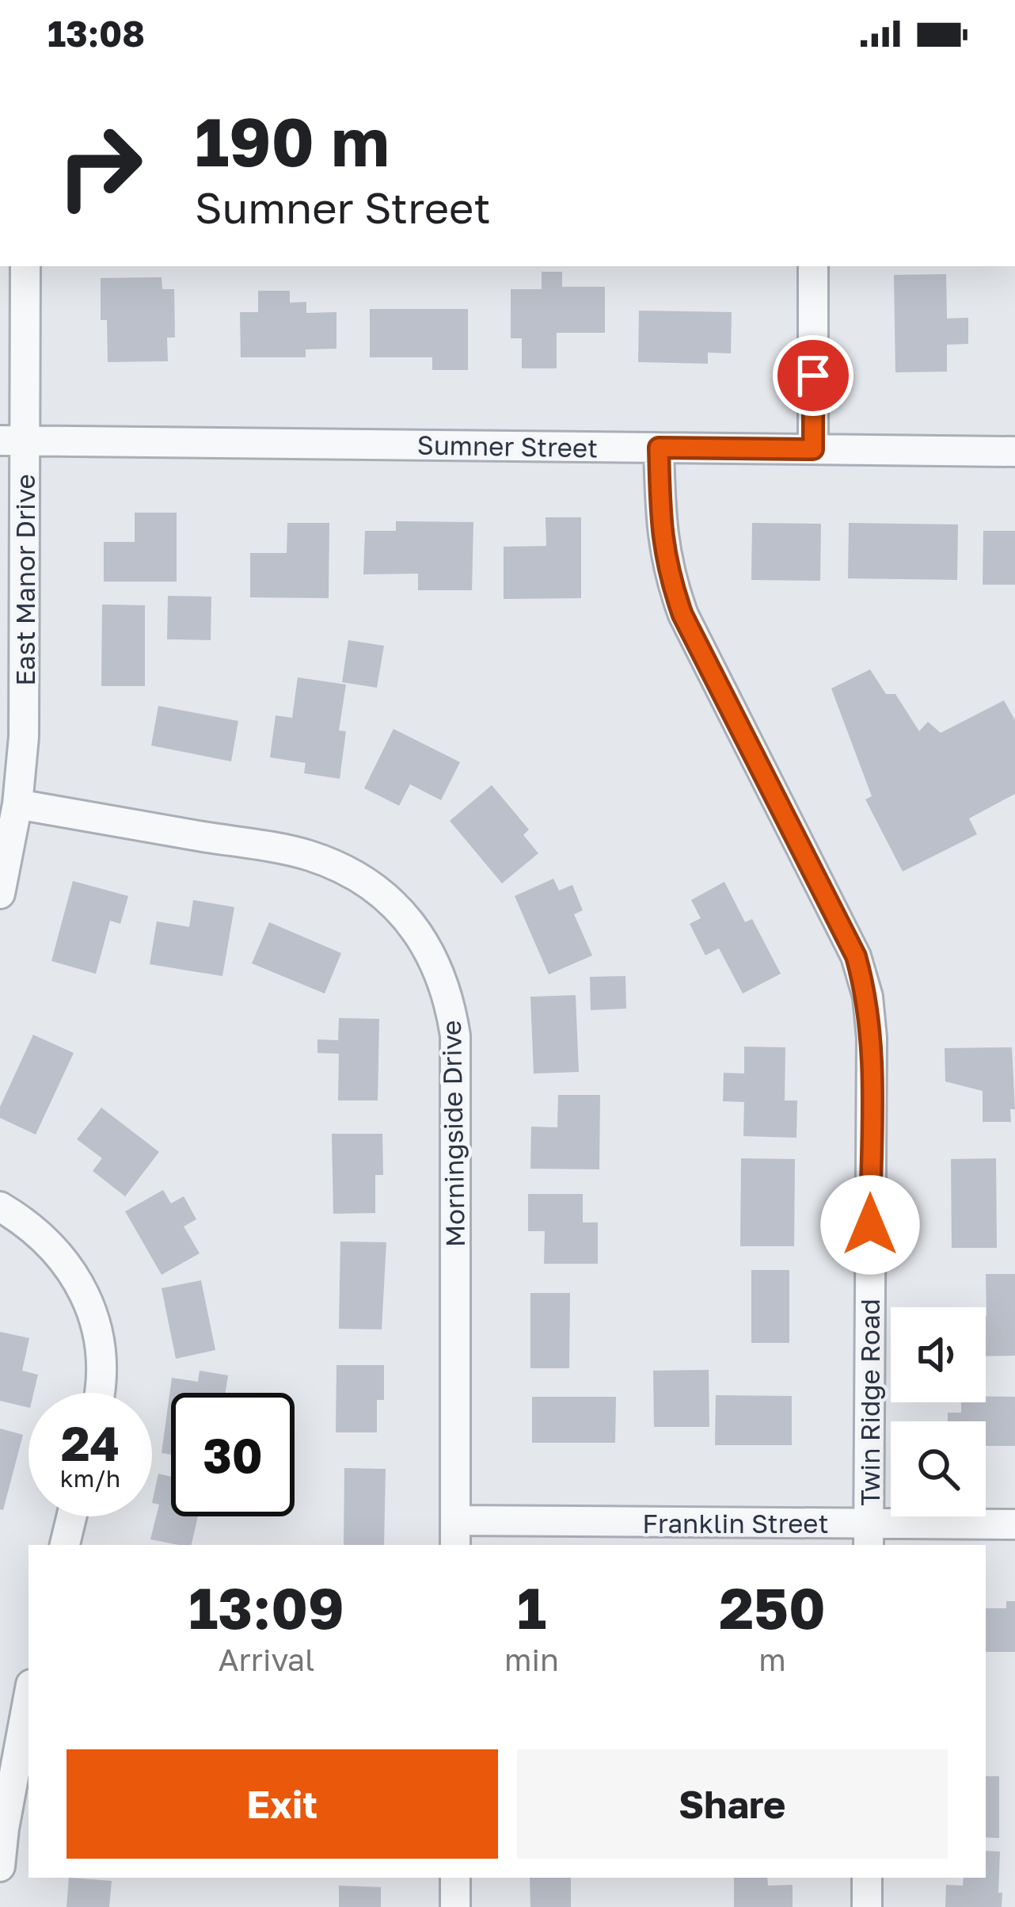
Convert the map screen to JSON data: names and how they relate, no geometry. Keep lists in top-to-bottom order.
{
  "streets": {
    "street": [
      "Sumner Street",
      "East Manor Drive",
      "Morningside Drive",
      "Twin Ridge Road",
      "Franklin Street"
    ]
  },
  "crossings": [
    ["Sumner Street", "East Manor Drive"],
    ["Sumner Street", "Twin Ridge Road"],
    ["East Manor Drive", "Morningside Drive"],
    ["Morningside Drive", "Franklin Street"],
    ["Twin Ridge Road", "Franklin Street"]
  ],
  "page": {
    "status": "13:08",
    "turn": ["190 m", "Sumner Street"],
    "speed": "24 km/h",
    "limit": "30",
    "eta": [
      "13:09",
      "Arrival",
      "1",
      "min",
      "250",
      "m"
    ],
    "buttons": ["Exit", "Share"]
  }
}
